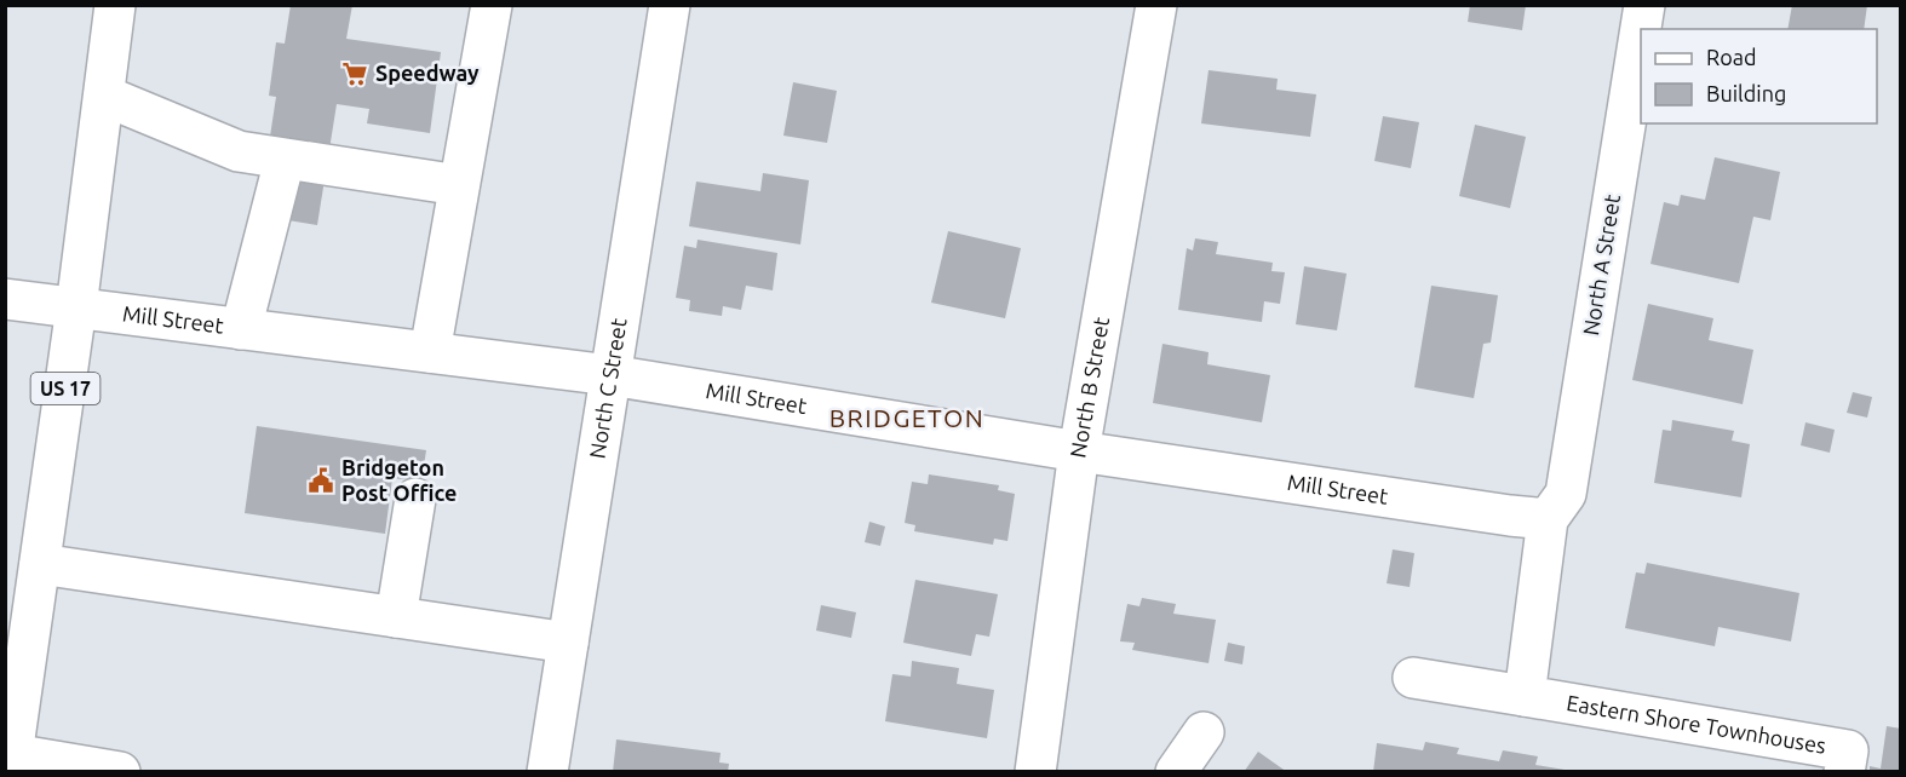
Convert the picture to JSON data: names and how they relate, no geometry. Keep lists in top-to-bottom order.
{
  "streets": {
    "main road": [
      "North A Street",
      "Mill Street",
      "North B Street",
      "US 17",
      "North C Street",
      "Eastern Shore Townhouses"
    ]
  },
  "crossings": [
    ["North A Street", "Mill Street"],
    ["Mill Street", "North B Street"],
    ["Mill Street", "US 17"],
    ["Mill Street", "North C Street"]
  ],
  "districts": ["BRIDGETON"],
  "places": {
    "supermarket": ["Speedway"],
    "public building": ["Bridgeton Post Office"]
  },
  "legend": ["Road", "Building"]
}
